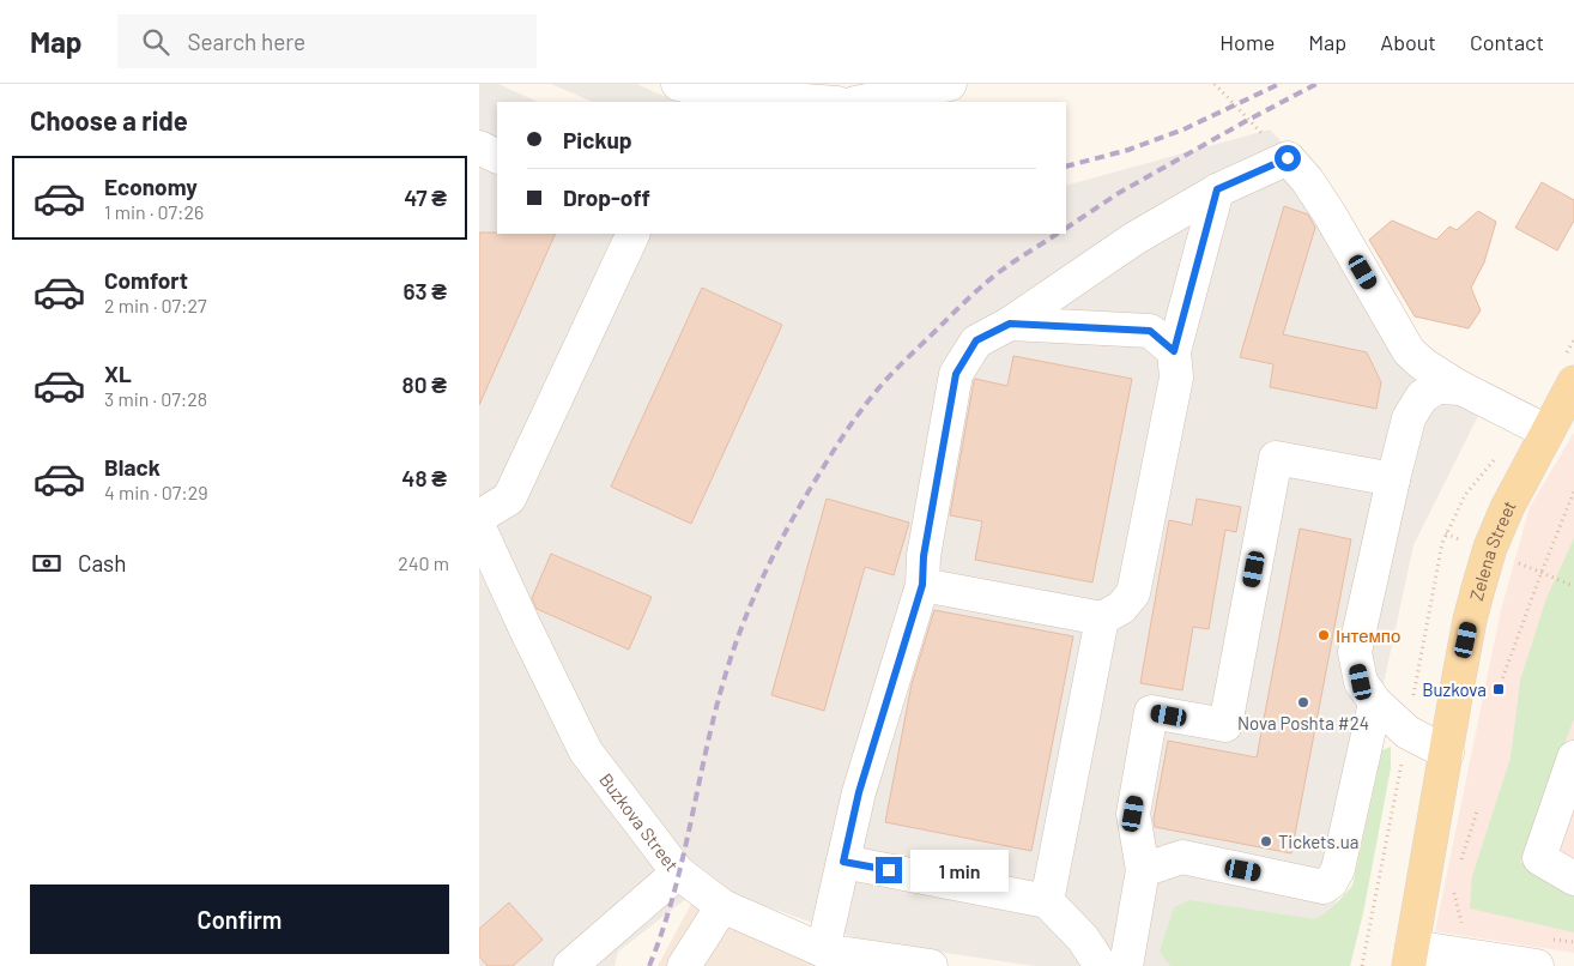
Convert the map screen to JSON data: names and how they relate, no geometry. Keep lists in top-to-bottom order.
{
  "streets": {
    "main road": ["Zelena Street"],
    "street": ["Buzkova Street"]
  },
  "places": {
    "other": ["Інтемпо", "Nova Poshta #24", "Tickets.ua"],
    "transit": ["Buzkova"]
  },
  "page": {
    "header": "Map",
    "search": "Search here",
    "nav": [
      "Home",
      "Map",
      "About",
      "Contact"
    ],
    "heading": "Choose a ride",
    "banner": ["Pickup", "Drop-off"],
    "list": [
      {
        "name": "Economy",
        "note": "1 min · 07:26",
        "value": "47 ₴"
      },
      {
        "name": "Comfort",
        "note": "2 min · 07:27",
        "value": "63 ₴"
      },
      {
        "name": "XL",
        "note": "3 min · 07:28",
        "value": "80 ₴"
      },
      {
        "name": "Black",
        "note": "4 min · 07:29",
        "value": "48 ₴"
      }
    ],
    "pay": ["Cash", "240 m"],
    "bubble": "1 min",
    "buttons": "Confirm"
  }
}
